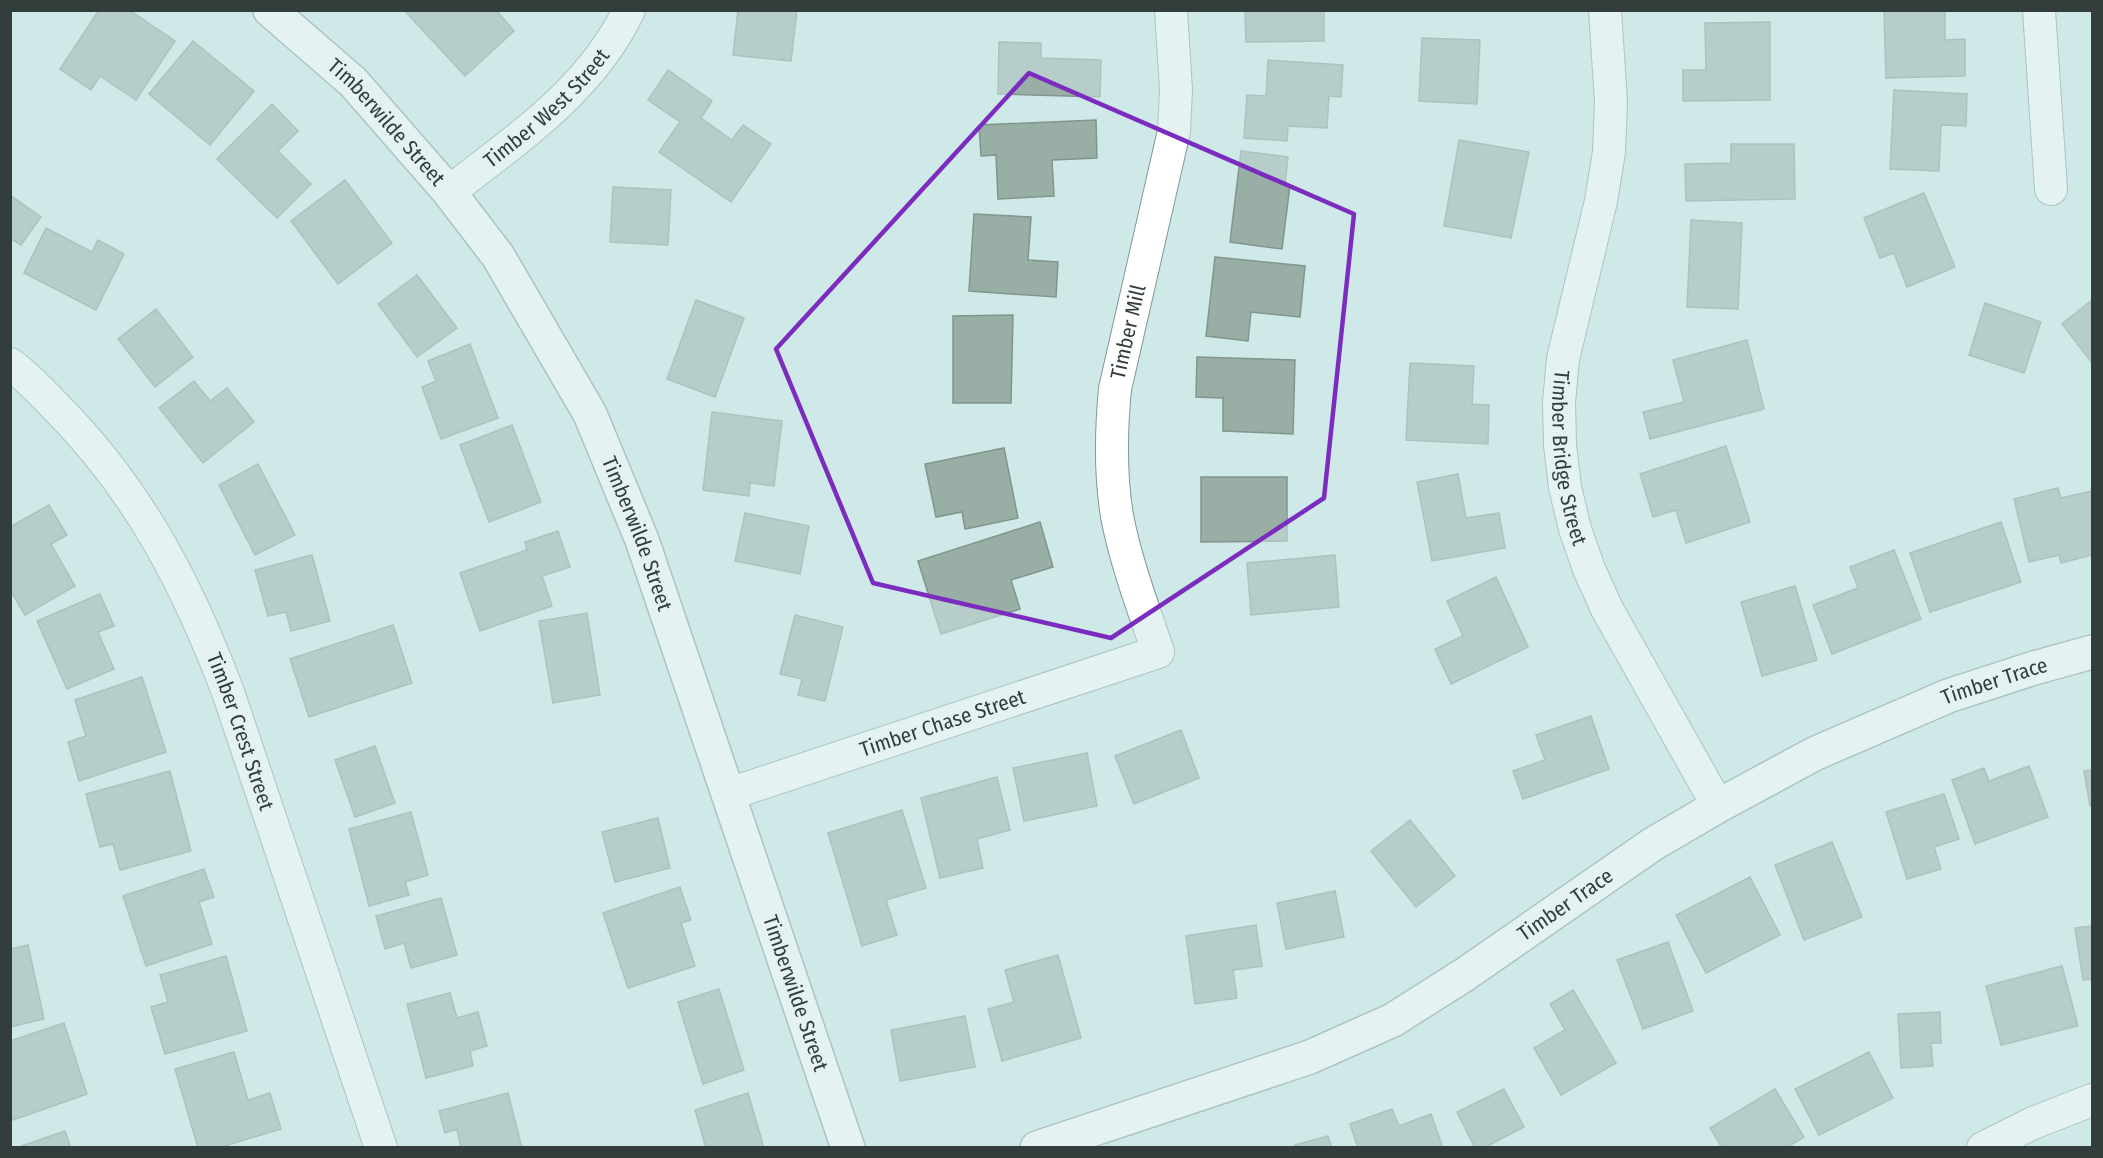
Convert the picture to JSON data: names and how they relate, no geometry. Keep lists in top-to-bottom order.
{
  "streets": {
    "street": [
      "Timber West Street",
      "Timberwilde Street",
      "Timber Mill",
      "Timber Bridge Street",
      "Timber Trace",
      "Timber Chase Street",
      "Timber Crest Street"
    ]
  },
  "crossings": [
    ["Timber West Street", "Timberwilde Street"],
    ["Timberwilde Street", "Timber Chase Street"],
    ["Timber Mill", "Timber Chase Street"],
    ["Timber Bridge Street", "Timber Trace"]
  ]
}
